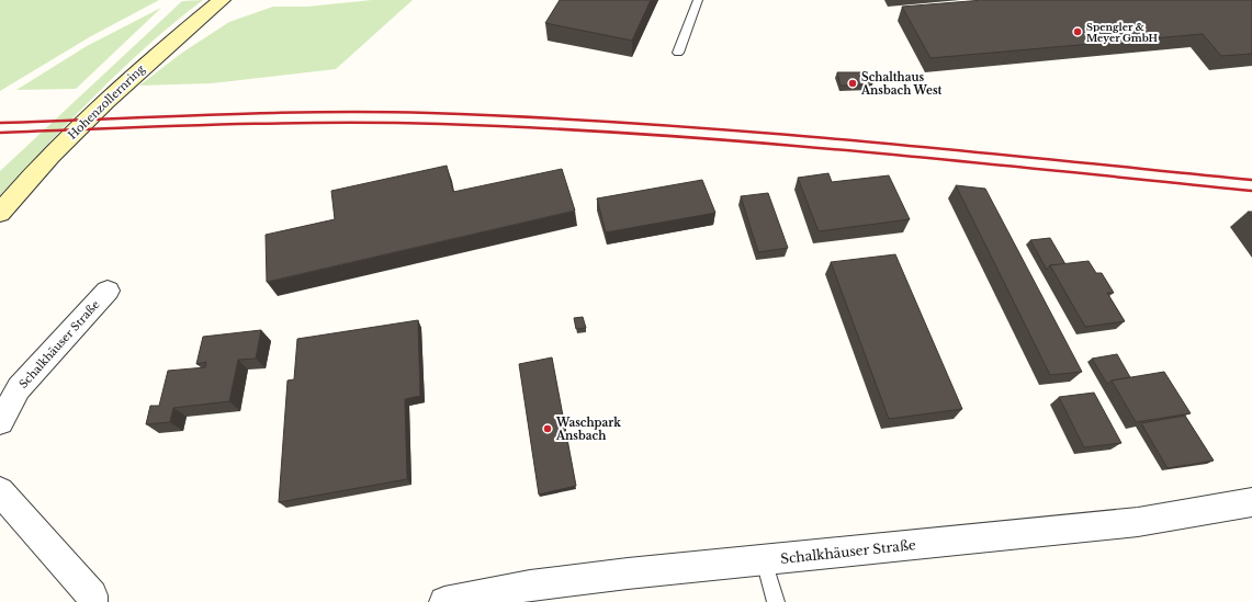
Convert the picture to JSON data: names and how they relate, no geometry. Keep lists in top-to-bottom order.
{
  "streets": {
    "main road": ["Hohenzollernring"],
    "street": ["Schalkhäuser Straße"]
  },
  "places": ["Spengler & Meyer GmbH", "Schalthaus Ansbach West", "Waschpark Ansbach"]
}
